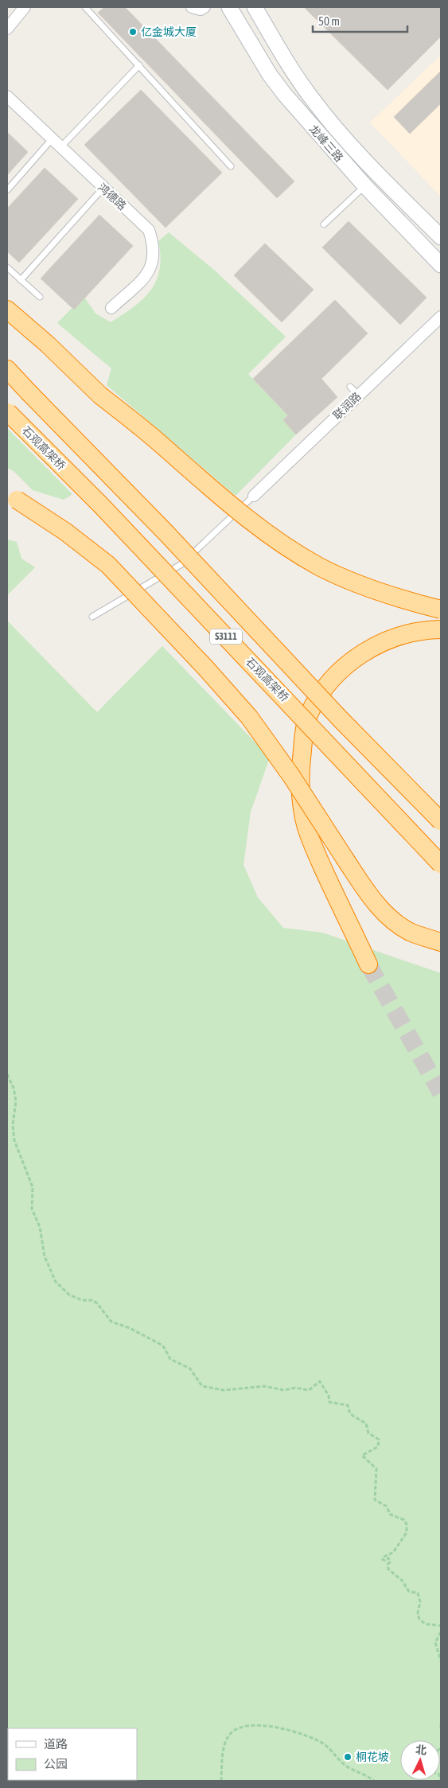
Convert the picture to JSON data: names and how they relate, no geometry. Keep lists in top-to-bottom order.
{
  "streets": {
    "highway": ["石观高架桥", "S3111"],
    "main road": ["龙峰三路"],
    "street": ["鸿德路", "联润路"]
  },
  "places": ["亿金城大厦", "桐花坡"],
  "legend": ["道路", "公园"],
  "scale_bar": "50 m",
  "north": "top"
}
